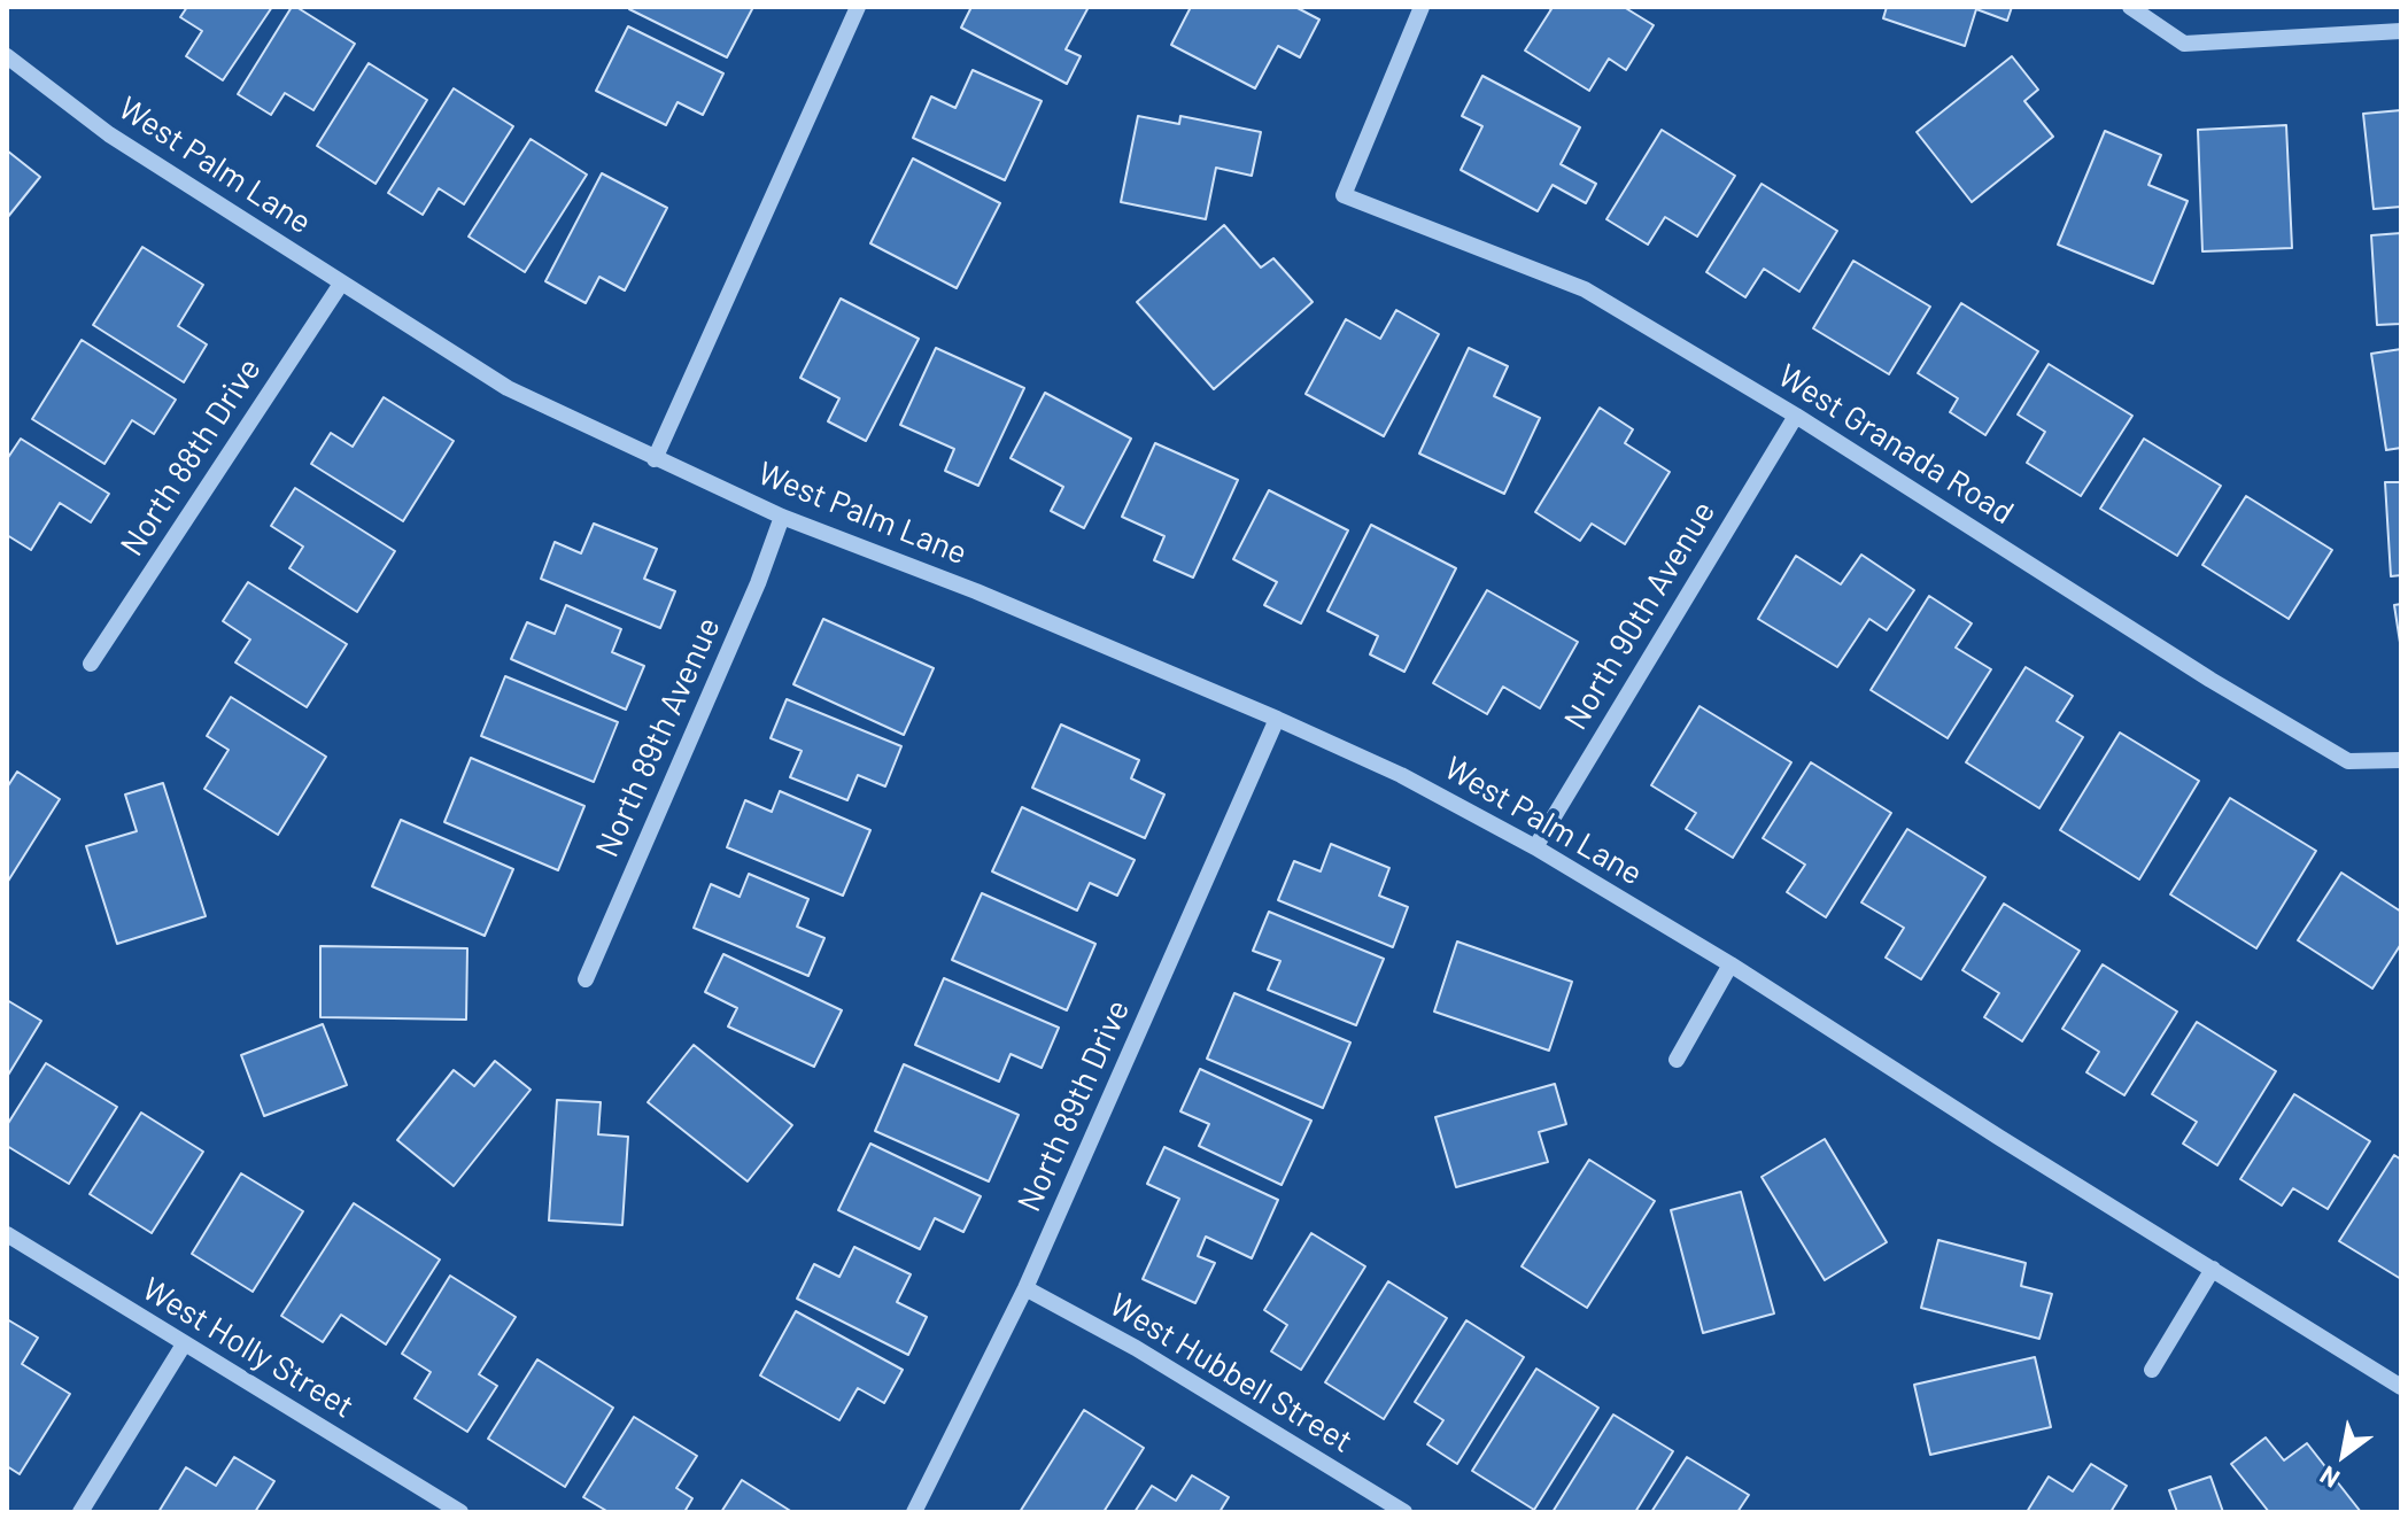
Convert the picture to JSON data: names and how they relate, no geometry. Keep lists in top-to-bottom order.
{
  "streets": {
    "street": [
      "West Palm Lane",
      "West Granada Road",
      "North 88th Drive",
      "North 90th Avenue",
      "North 89th Avenue",
      "North 89th Drive",
      "West Holly Street",
      "West Hubbell Street"
    ]
  },
  "crossings": [
    ["West Palm Lane", "North 88th Drive"],
    ["West Palm Lane", "North 90th Avenue"],
    ["West Palm Lane", "North 89th Avenue"],
    ["West Palm Lane", "North 89th Drive"],
    ["West Granada Road", "North 90th Avenue"],
    ["North 89th Drive", "West Hubbell Street"]
  ],
  "north": "bottom left"
}
